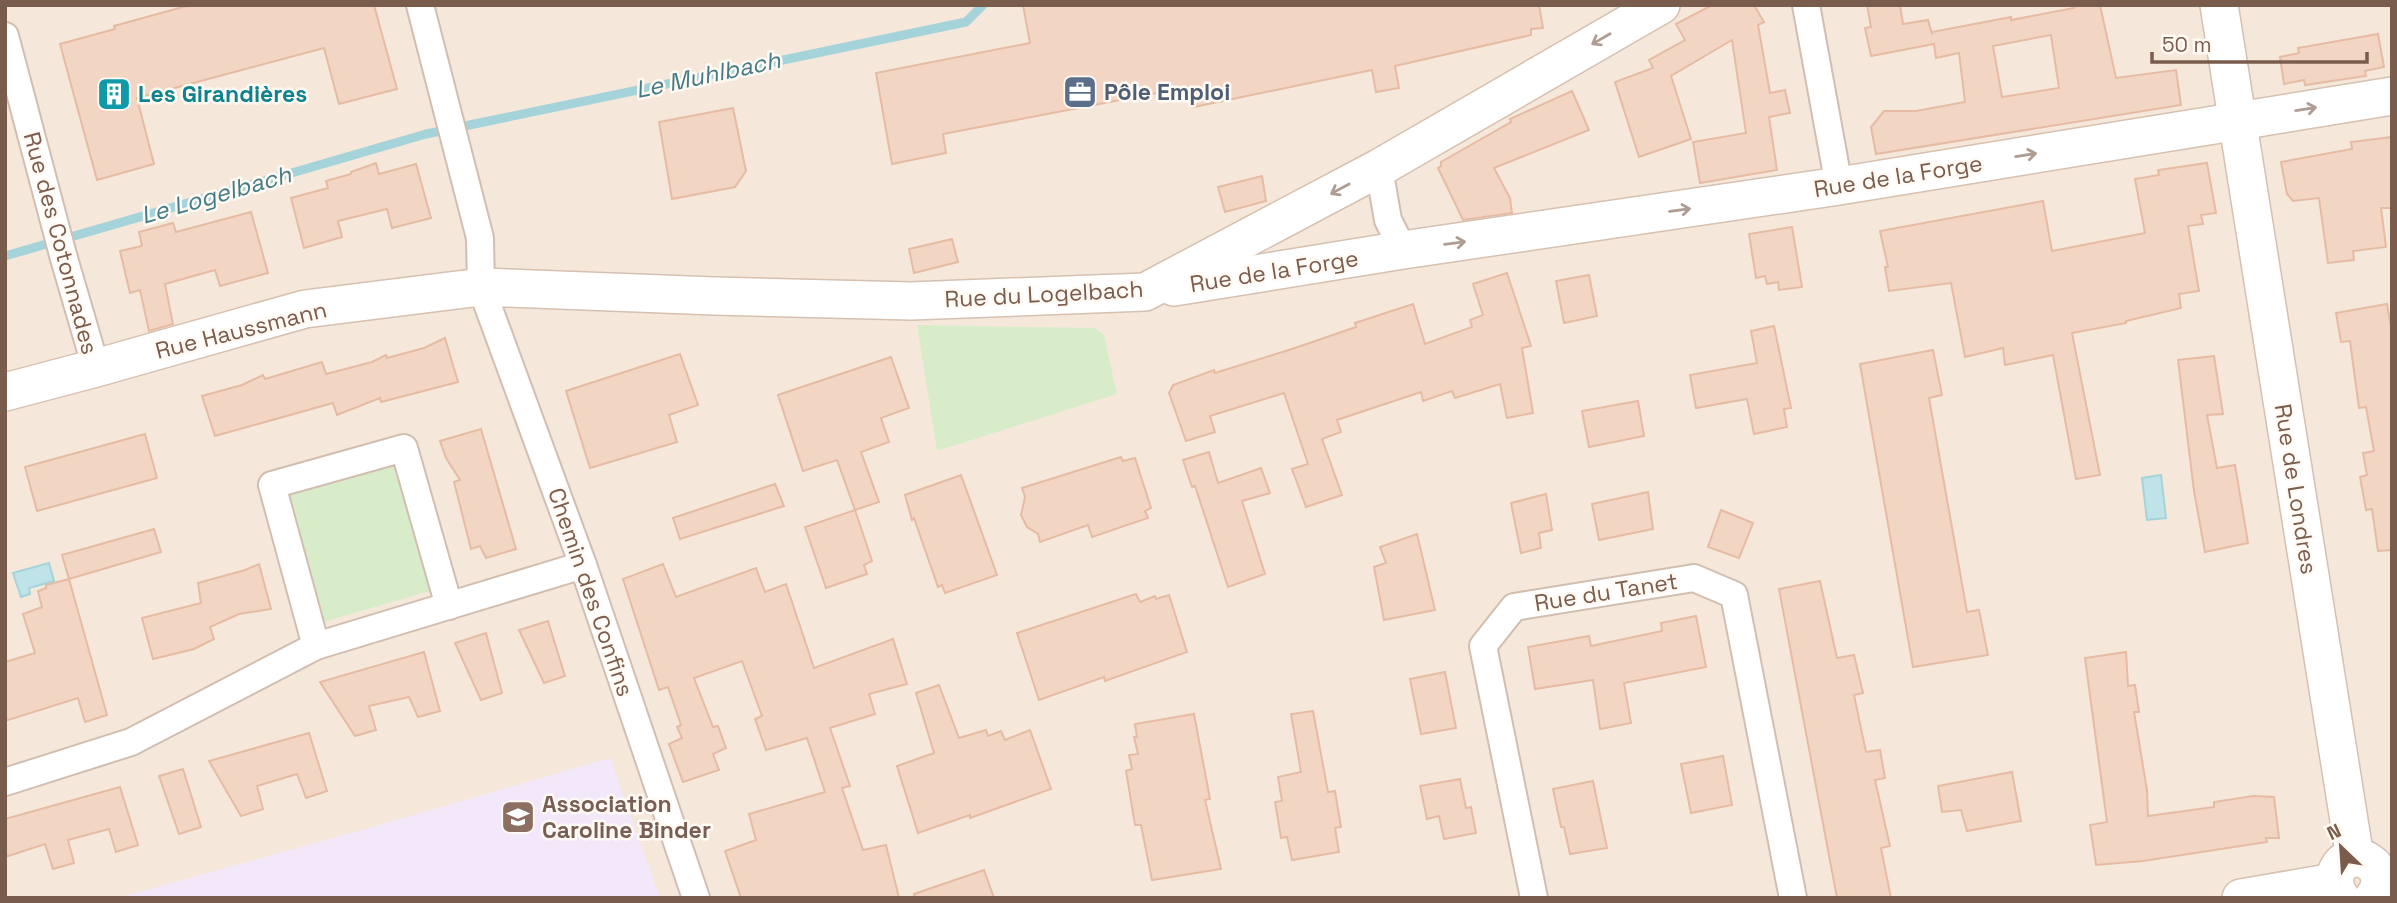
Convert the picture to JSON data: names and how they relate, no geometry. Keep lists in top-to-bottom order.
{
  "streets": {
    "street": [
      "Rue de la Forge",
      "Rue des Cotonnades",
      "Rue du Logelbach",
      "Rue Haussmann",
      "Rue de Londres",
      "Chemin des Confins",
      "Rue du Tanet"
    ]
  },
  "crossings": [
    ["Rue de la Forge", "Rue du Logelbach"],
    ["Rue de la Forge", "Rue de Londres"],
    ["Rue des Cotonnades", "Rue Haussmann"],
    ["Rue du Logelbach", "Rue Haussmann"],
    ["Rue du Logelbach", "Chemin des Confins"],
    ["Rue Haussmann", "Chemin des Confins"]
  ],
  "one_way": ["Rue de la Forge", "Rue du Logelbach"],
  "water": ["Le Muhlbach", "Le Logelbach"],
  "places": {
    "office": ["Pôle Emploi"],
    "building": ["Les Girandières"],
    "school or university": ["Association Caroline Binder"]
  },
  "scale_bar": "50 m",
  "north": "top left"
}
